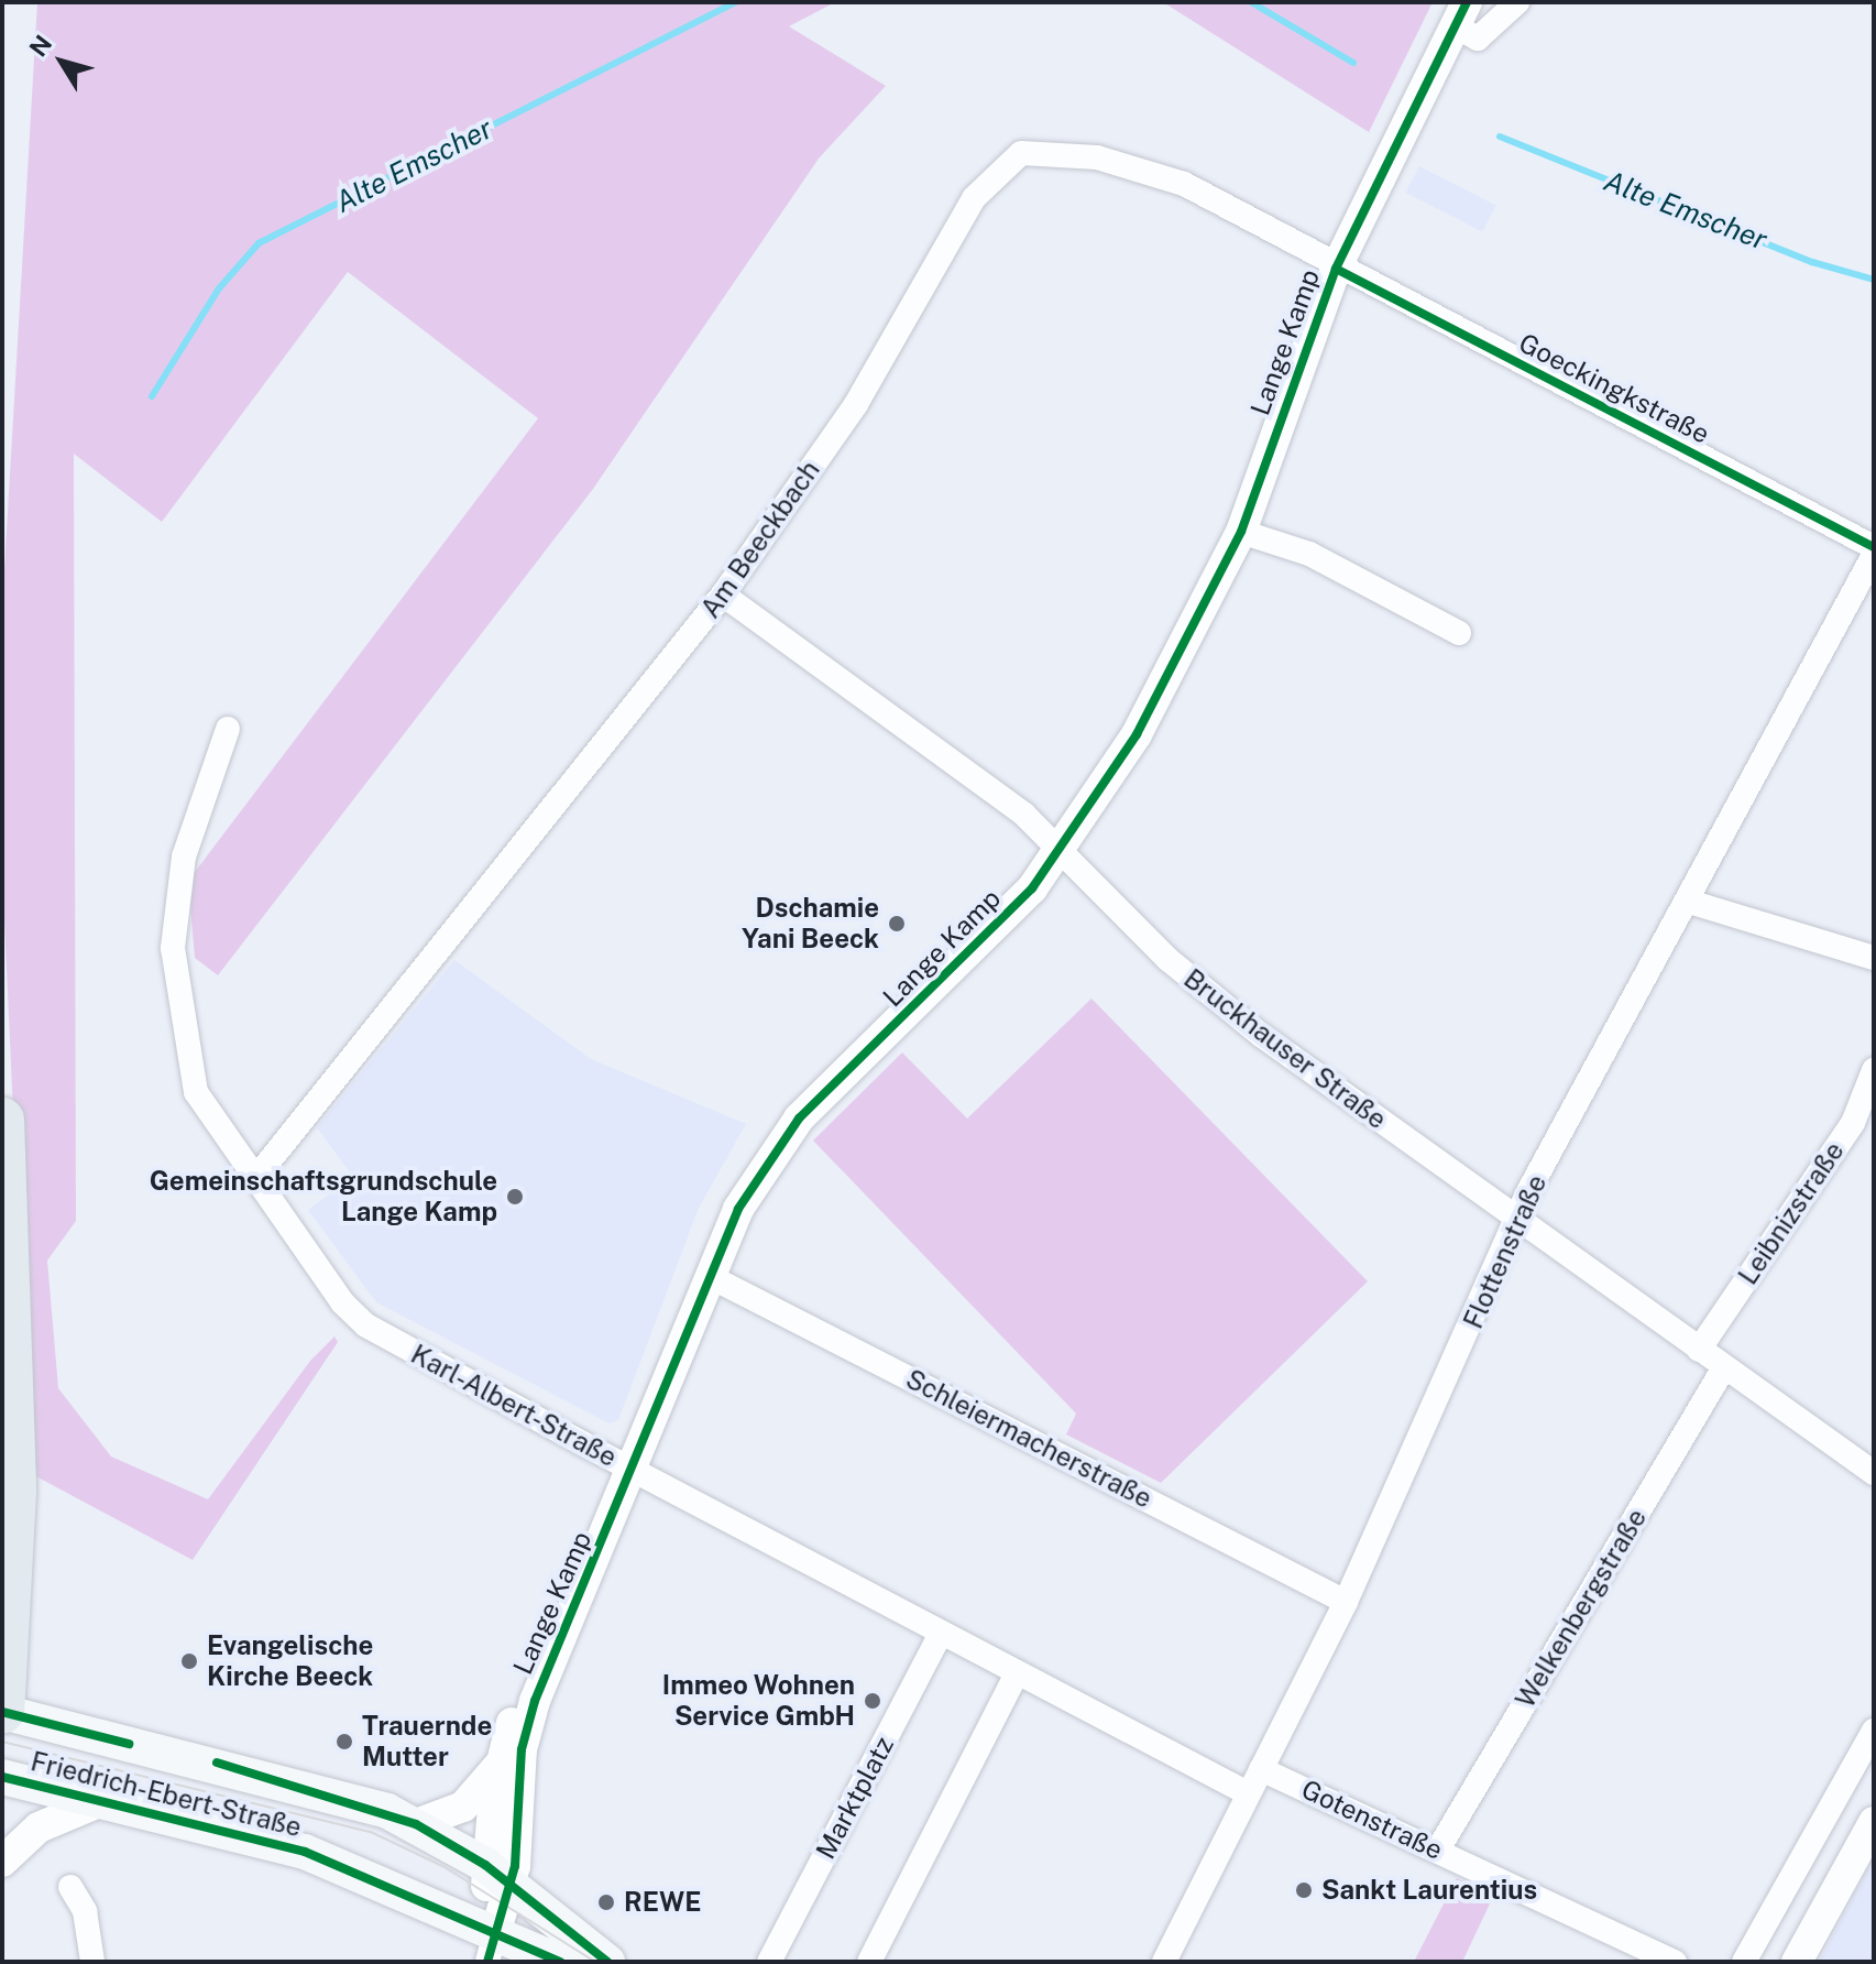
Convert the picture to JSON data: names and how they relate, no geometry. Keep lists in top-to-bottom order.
{
  "streets": {
    "main road": ["Friedrich-Ebert-Straße"],
    "street": [
      "Lange Kamp",
      "Goeckingkstraße",
      "Am Beeckbach",
      "Bruckhauser Straße",
      "Leibnizstraße",
      "Flottenstraße",
      "Karl-Albert-Straße",
      "Schleiermacherstraße",
      "Welkenbergstraße",
      "Marktplatz",
      "Gotenstraße"
    ]
  },
  "crossings": [
    ["Lange Kamp", "Goeckingkstraße"],
    ["Lange Kamp", "Am Beeckbach"],
    ["Lange Kamp", "Bruckhauser Straße"],
    ["Lange Kamp", "Karl-Albert-Straße"],
    ["Lange Kamp", "Schleiermacherstraße"],
    ["Lange Kamp", "Friedrich-Ebert-Straße"],
    ["Goeckingkstraße", "Am Beeckbach"],
    ["Am Beeckbach", "Bruckhauser Straße"],
    ["Am Beeckbach", "Karl-Albert-Straße"],
    ["Bruckhauser Straße", "Leibnizstraße"],
    ["Bruckhauser Straße", "Flottenstraße"],
    ["Bruckhauser Straße", "Welkenbergstraße"],
    ["Flottenstraße", "Karl-Albert-Straße"],
    ["Flottenstraße", "Schleiermacherstraße"],
    ["Flottenstraße", "Gotenstraße"],
    ["Karl-Albert-Straße", "Marktplatz"],
    ["Welkenbergstraße", "Gotenstraße"]
  ],
  "water": ["Alte Emscher"],
  "places": [
    "Dschamie Yani Beeck",
    "Gemeinschaftsgrundschule Lange Kamp",
    "Evangelische Kirche Beeck",
    "Immeo Wohnen Service GmbH",
    "Trauernde Mutter",
    "Sankt Laurentius",
    "REWE"
  ],
  "north": "top left"
}
